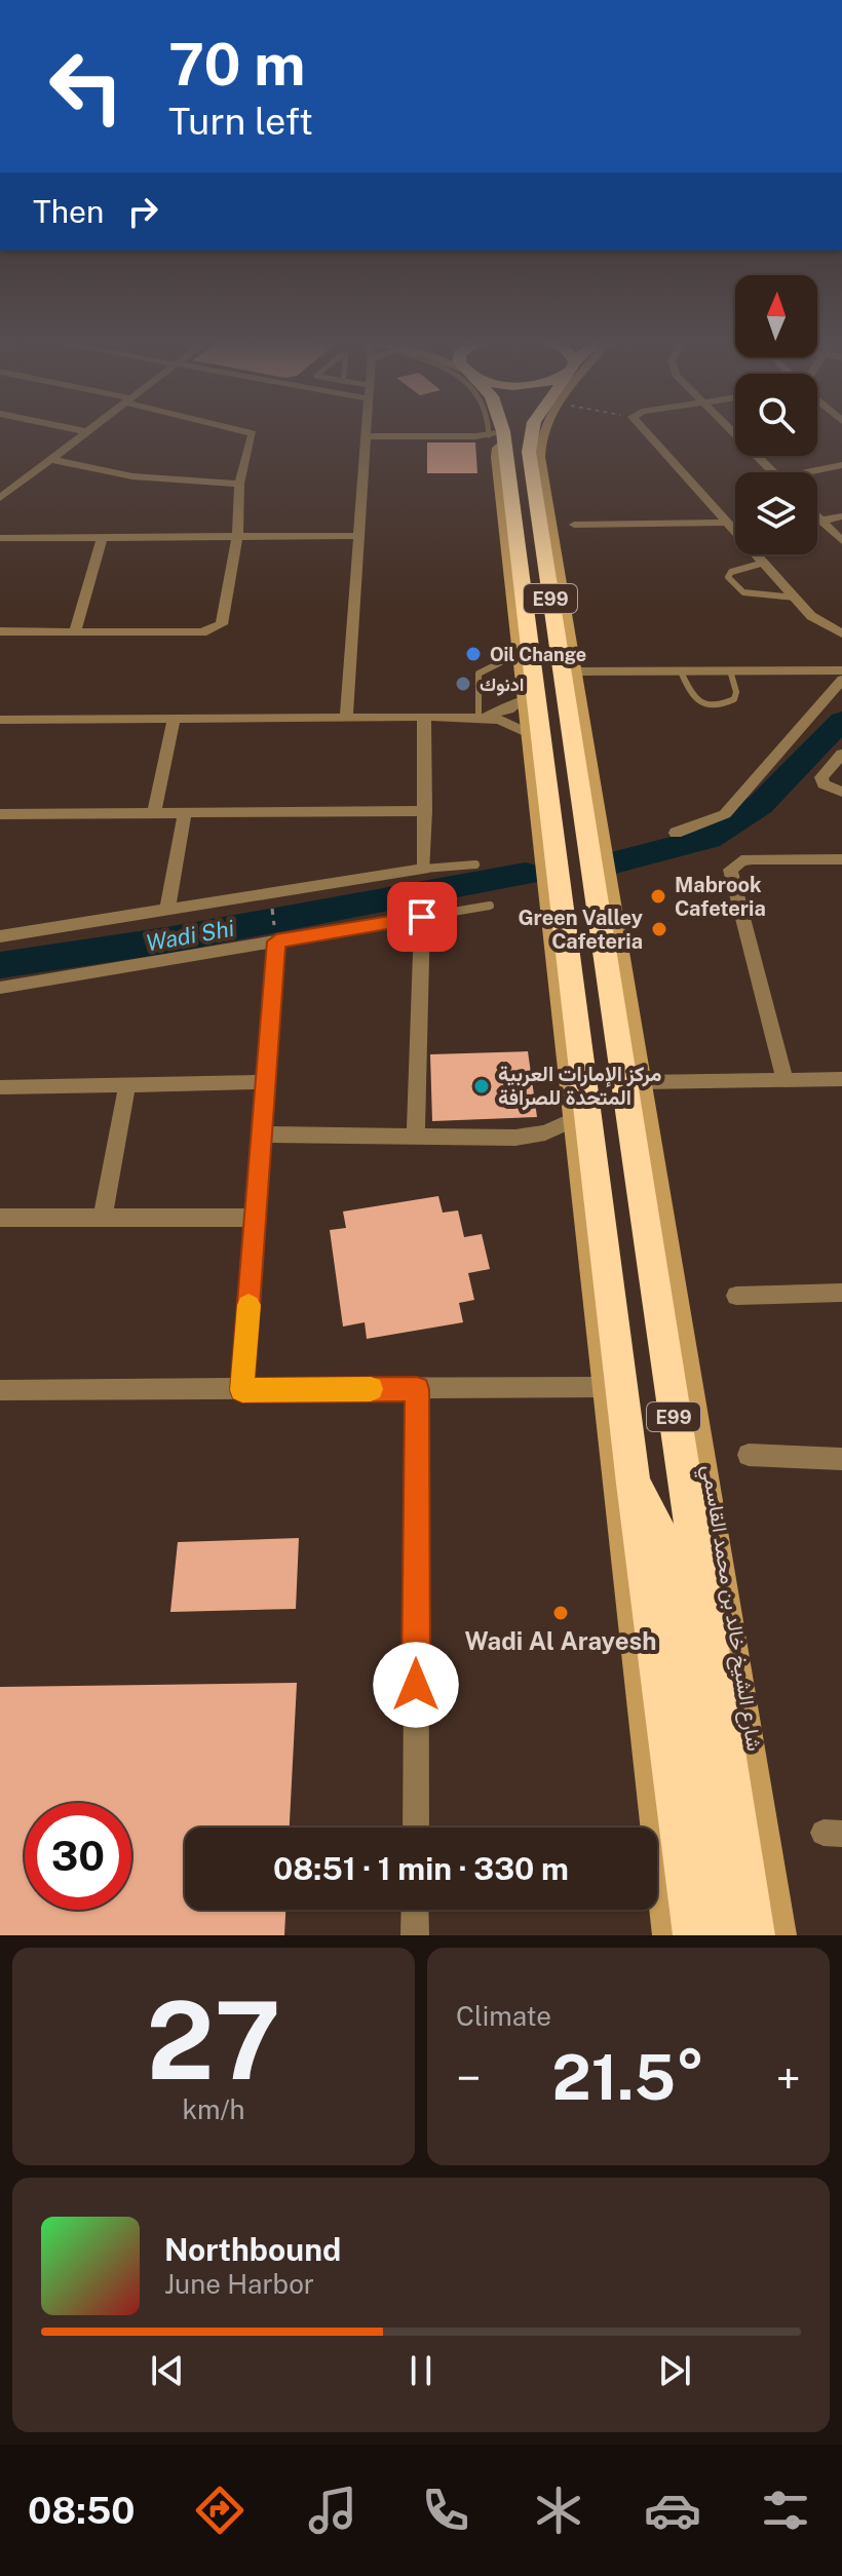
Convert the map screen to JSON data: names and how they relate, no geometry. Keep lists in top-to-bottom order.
{
  "streets": {
    "highway": ["E99", "شارع الشيخ خالد بن محمد القاسمي"]
  },
  "water": ["Wadi Shi"],
  "places": [
    "Oil Change",
    "ادنوك",
    "Mabrook Cafeteria",
    "Green Valley Cafeteria",
    "مركز الإمارات العربية المتحدة للصرافة",
    "Wadi Al Arayesh"
  ],
  "north": "top",
  "page": {
    "turn": ["70 m", "Turn left"],
    "then": "Then",
    "limit": "30",
    "trip": "08:51 · 1 min · 330 m",
    "tile": [
      ["27", "km/h"],
      "Climate"
    ],
    "heat": ["−", "21.5°", "+"],
    "song": ["Northbound", "June Harbor"],
    "tabs": "08:50"
  }
}
